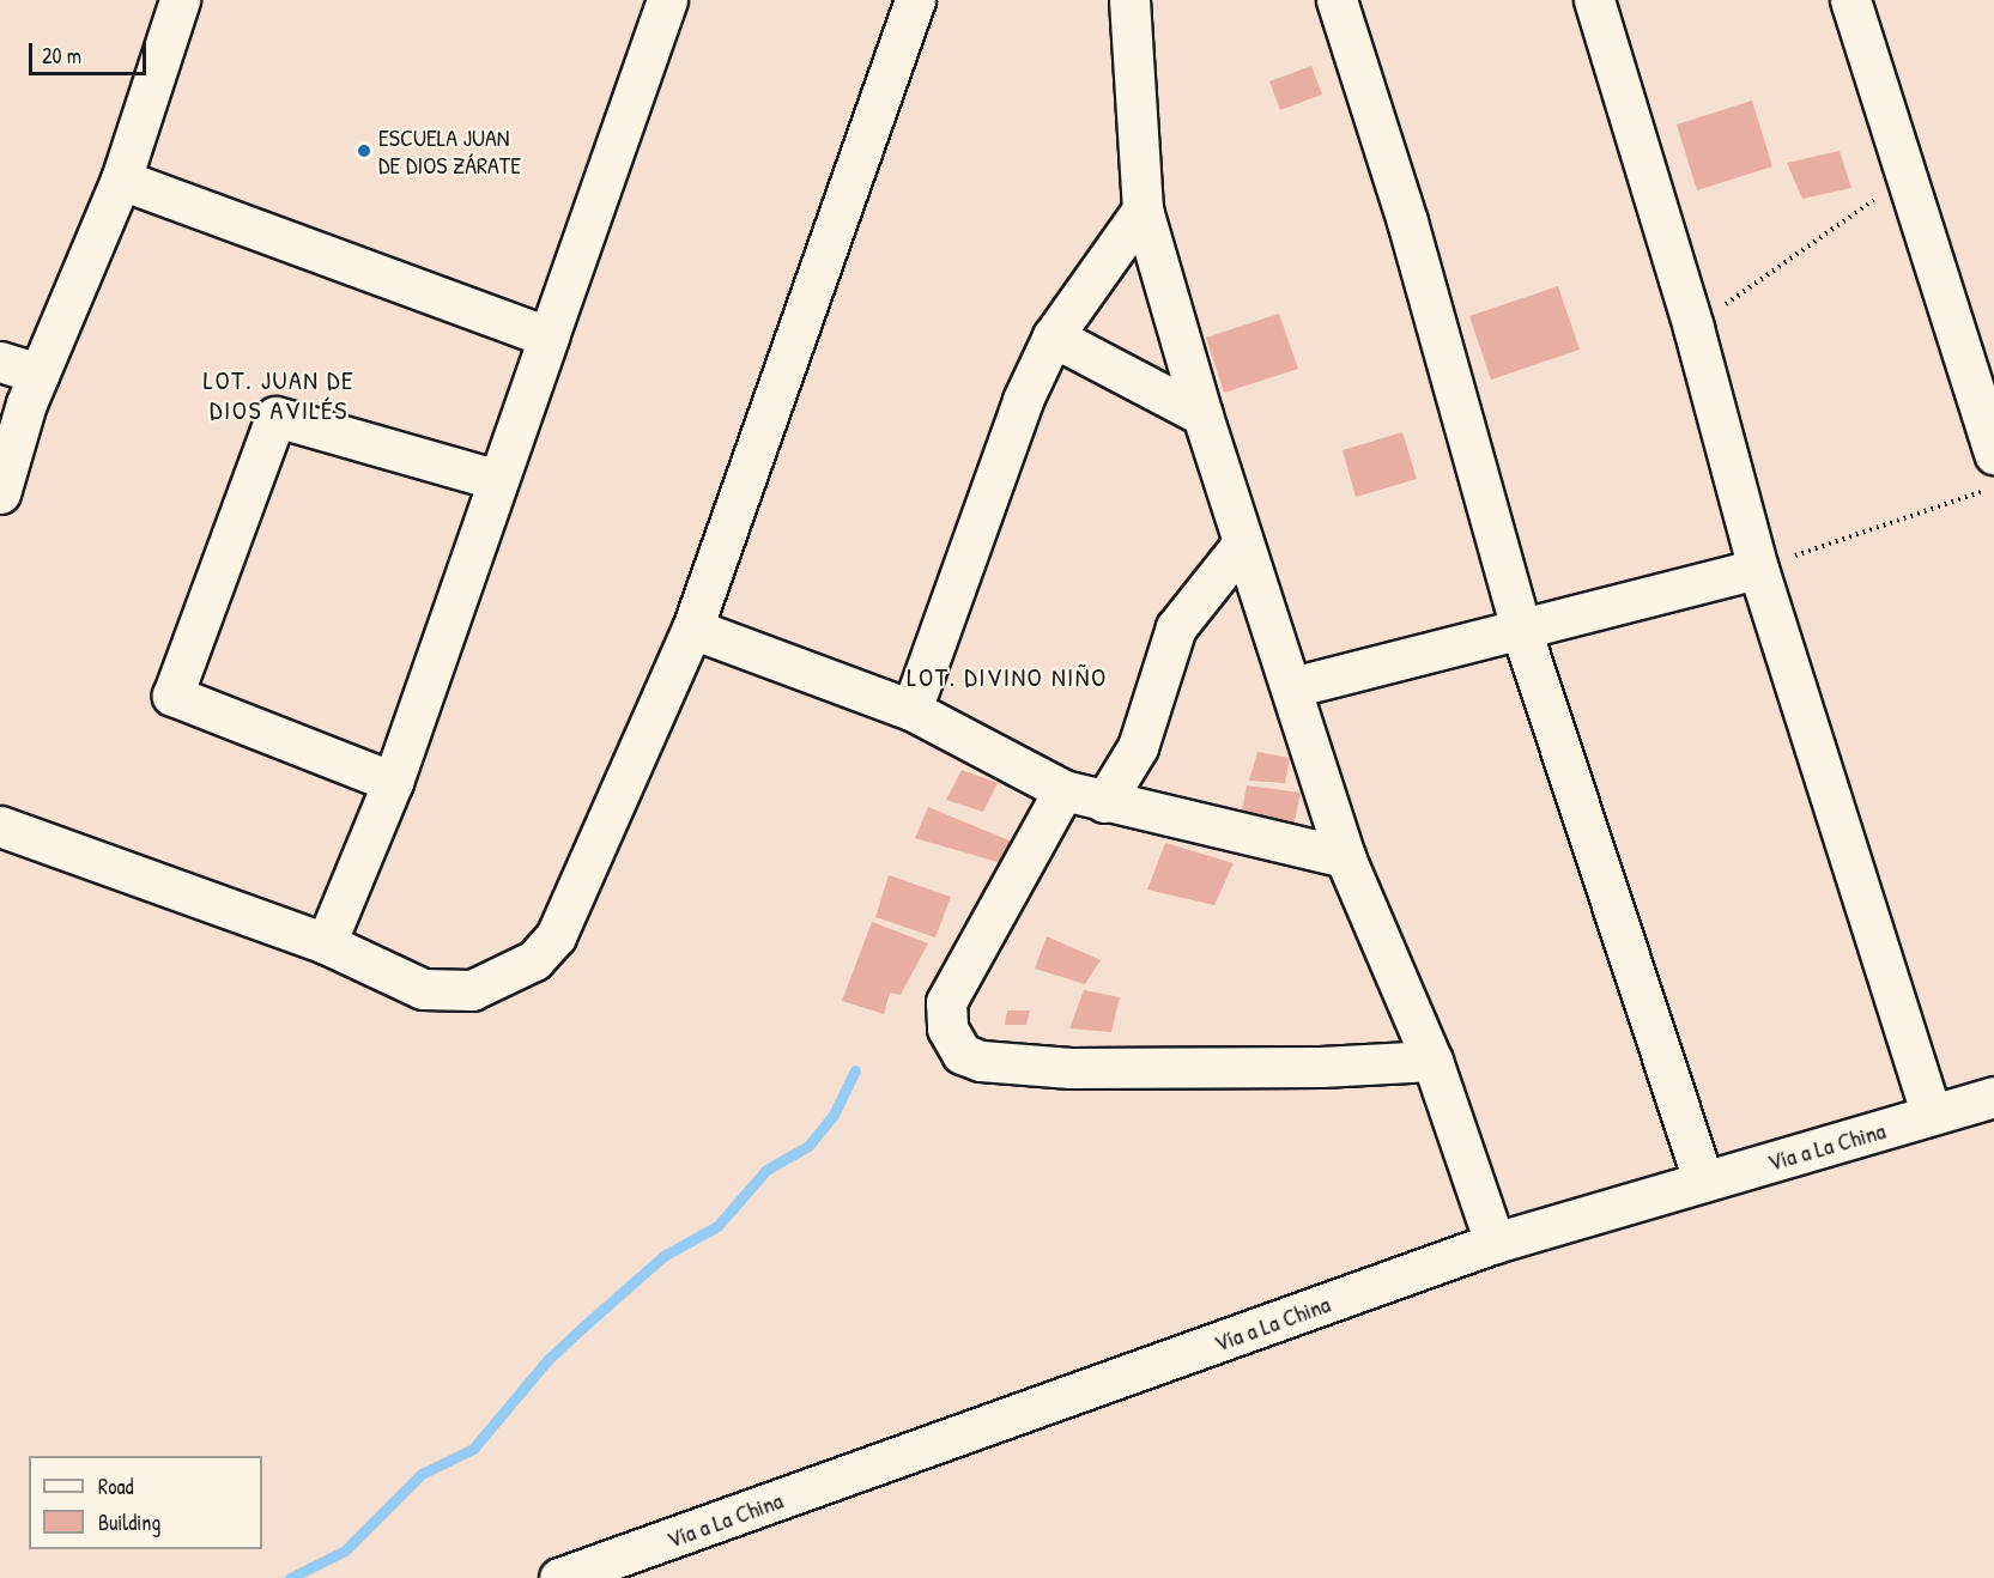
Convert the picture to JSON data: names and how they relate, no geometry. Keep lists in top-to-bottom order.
{
  "streets": {
    "street": ["Vía a La China"]
  },
  "districts": ["LOT. JUAN DE DIOS AVILÉS", "LOT. DIVINO NIÑO"],
  "places": ["ESCUELA JUAN DE DIOS ZÁRATE"],
  "legend": ["Road", "Building"],
  "scale_bar": "20 m"
}
